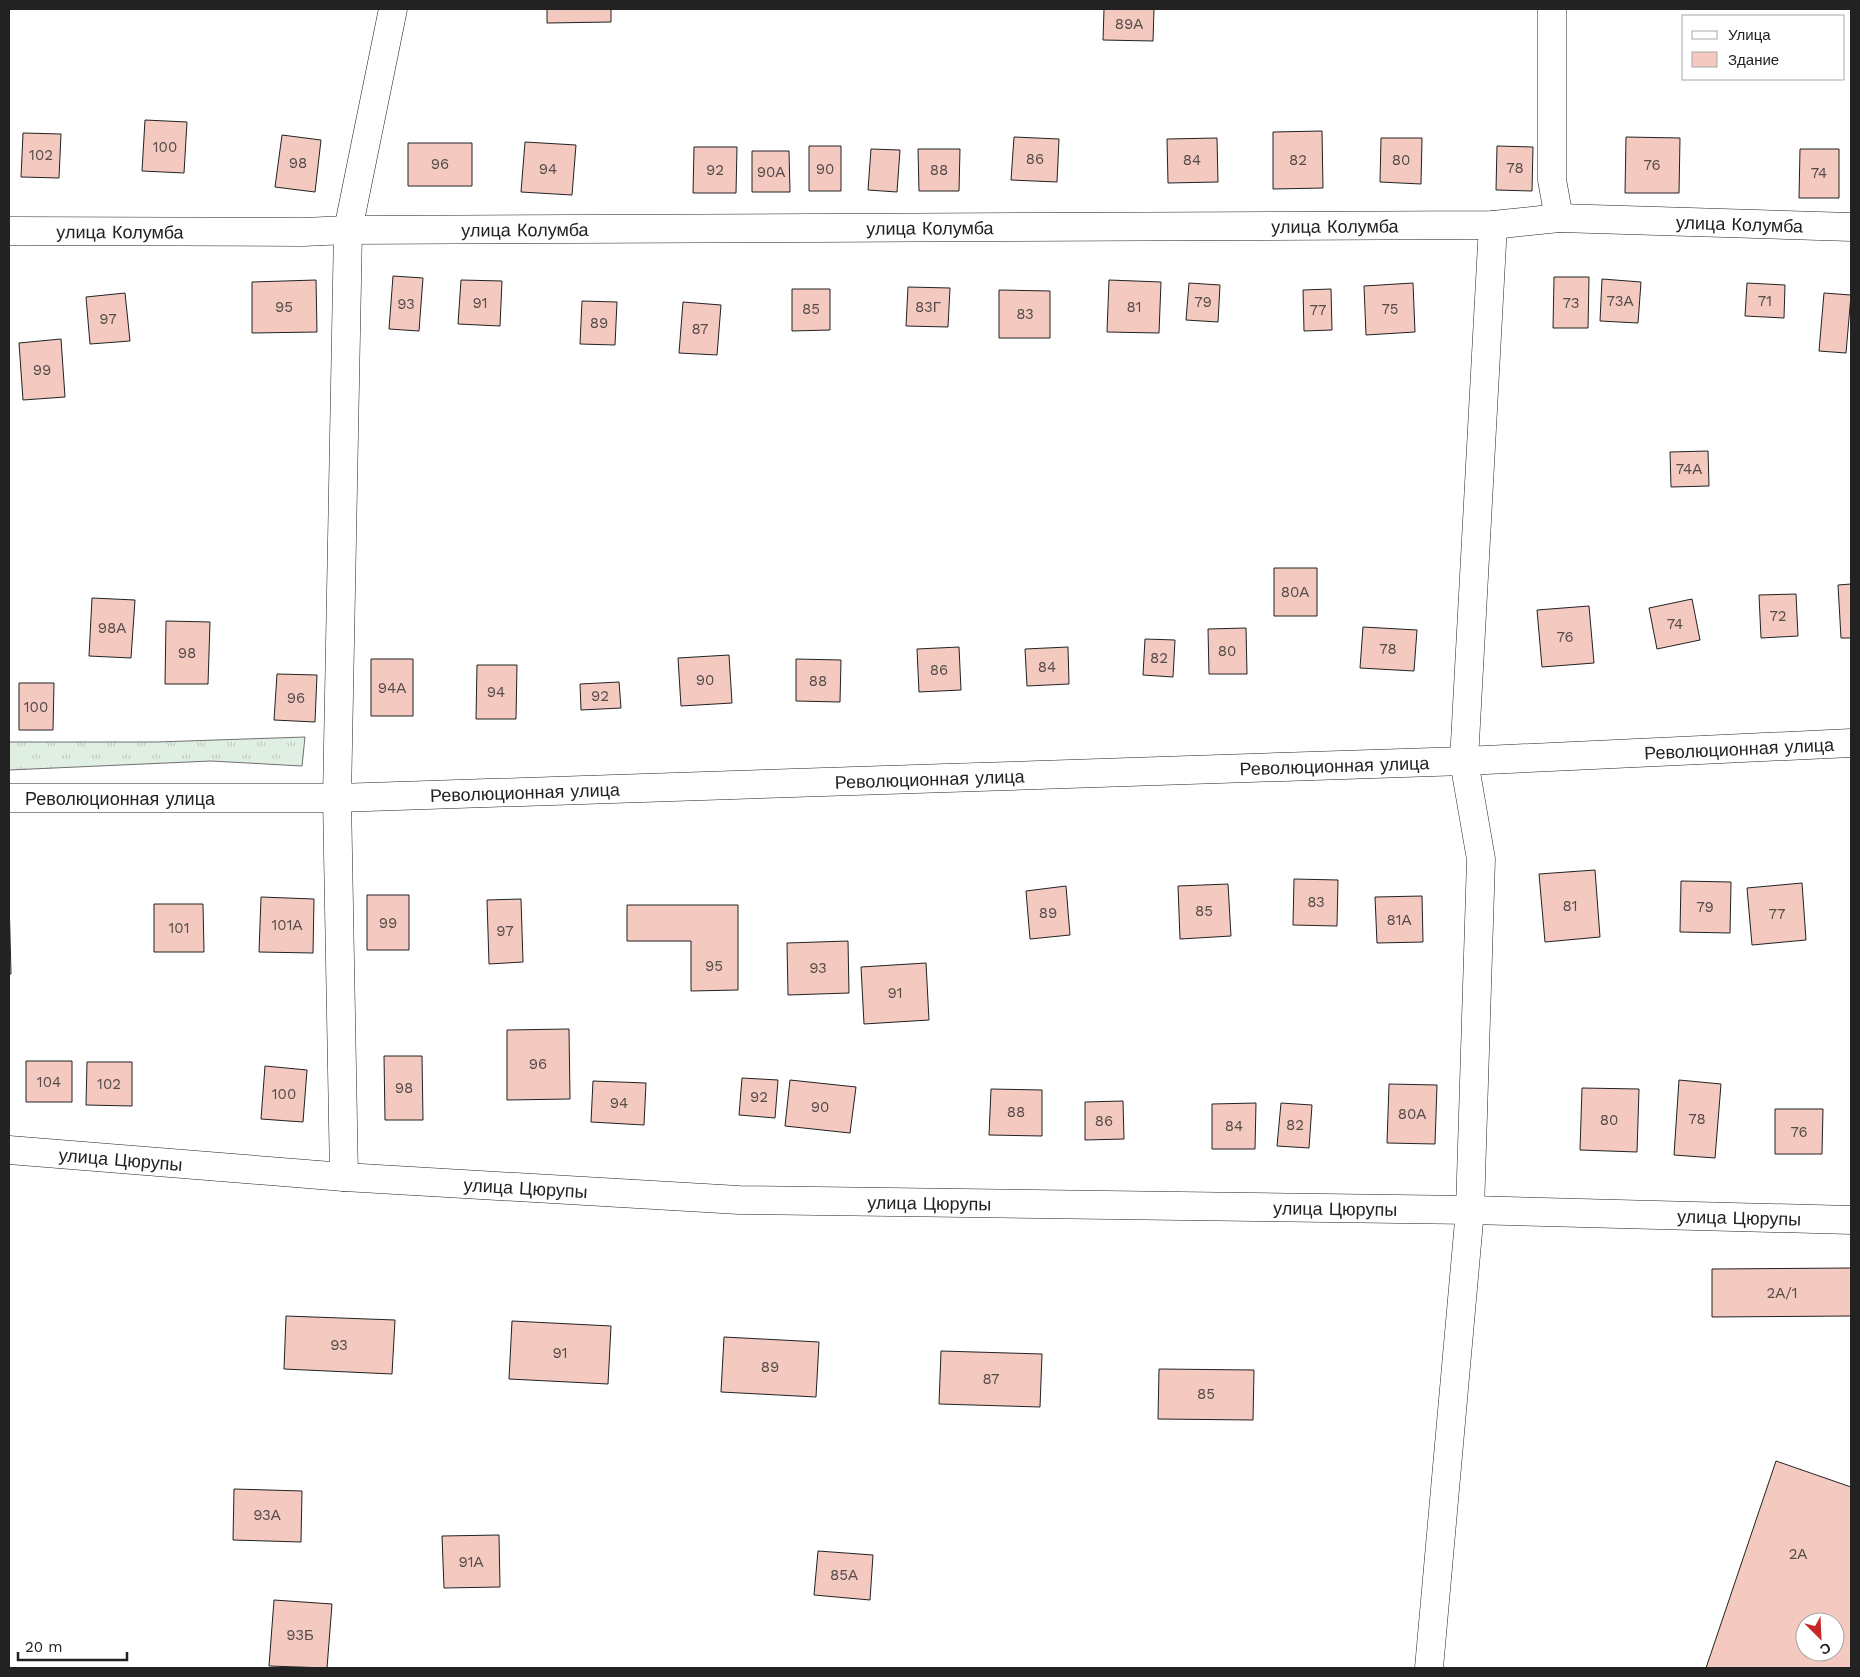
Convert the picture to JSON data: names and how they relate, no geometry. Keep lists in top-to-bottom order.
{
  "streets": {
    "street": ["улица Колумба", "Революционная улица", "улица Цюрупы"]
  },
  "house_numbers": [
    "89А",
    "100",
    "102",
    "86",
    "84",
    "82",
    "80",
    "98",
    "96",
    "76",
    "78",
    "94",
    "90",
    "92",
    "88",
    "90А",
    "74",
    "73А",
    "71",
    "79",
    "91",
    "73",
    "93",
    "95",
    "83Г",
    "81",
    "85",
    "75",
    "77",
    "83",
    "97",
    "89",
    "87",
    "99",
    "74А",
    "80А",
    "72",
    "74",
    "98А",
    "76",
    "78",
    "80",
    "98",
    "82",
    "84",
    "86",
    "90",
    "88",
    "94А",
    "94",
    "92",
    "96",
    "100",
    "83",
    "81",
    "79",
    "85",
    "89",
    "77",
    "81А",
    "99",
    "101А",
    "101",
    "97",
    "95",
    "93",
    "91",
    "96",
    "104",
    "102",
    "98",
    "100",
    "92",
    "94",
    "90",
    "88",
    "80А",
    "78",
    "80",
    "86",
    "82",
    "84",
    "76",
    "2А/1",
    "93",
    "91",
    "89",
    "87",
    "85",
    "93А",
    "2А",
    "91А",
    "85А",
    "93Б"
  ],
  "legend": ["Улица", "Здание"],
  "scale_bar": "20 m",
  "north": "bottom right"
}
